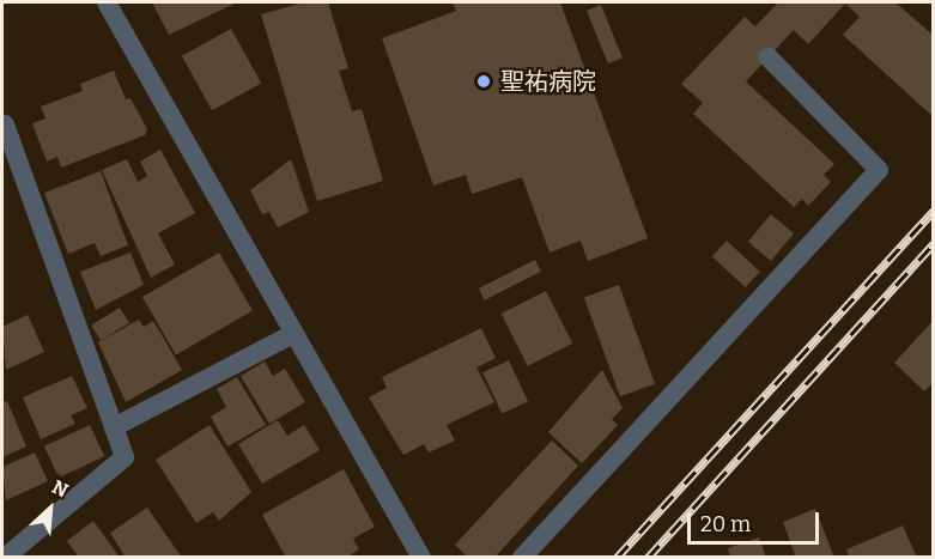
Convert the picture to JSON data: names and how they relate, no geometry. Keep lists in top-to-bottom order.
{
  "places": ["聖祐病院"],
  "scale_bar": "20 m",
  "north": "top right"
}
